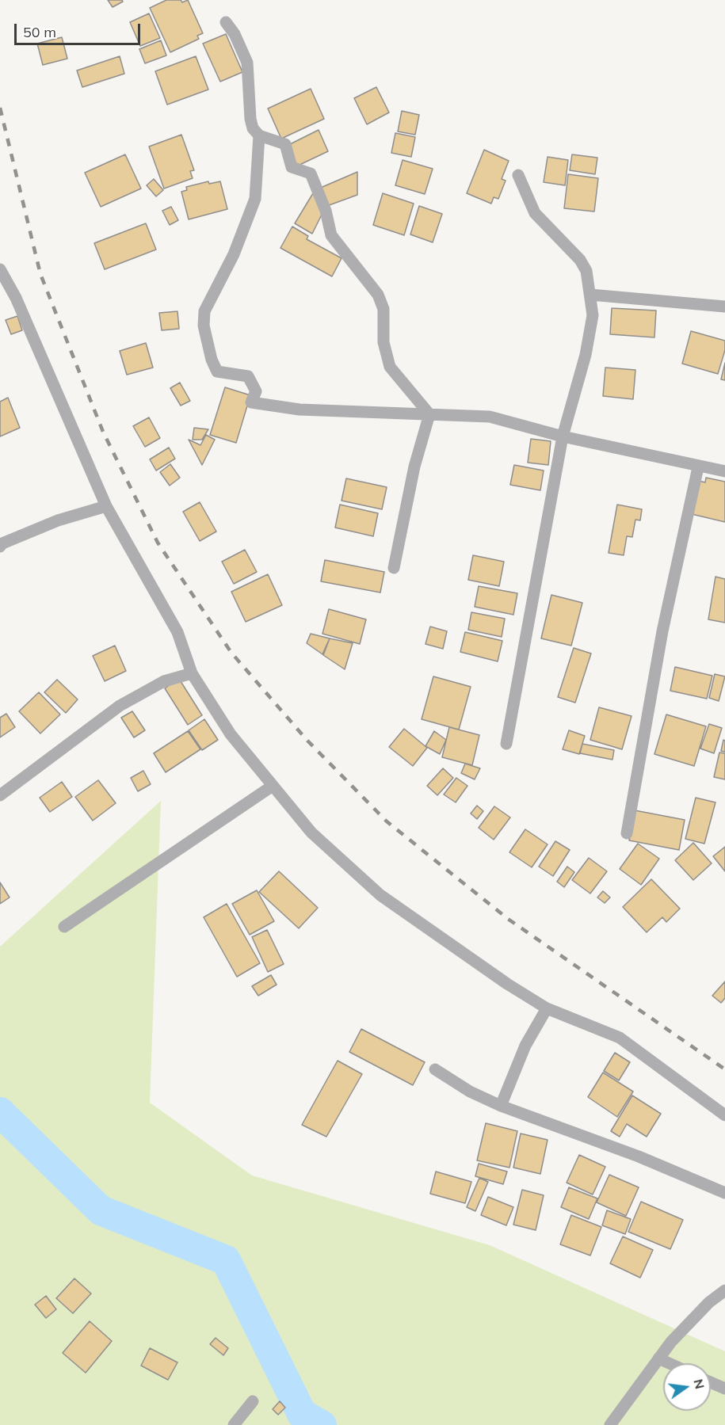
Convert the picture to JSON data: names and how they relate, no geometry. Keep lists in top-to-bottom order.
{
  "scale_bar": "50 m",
  "north": "right"
}
